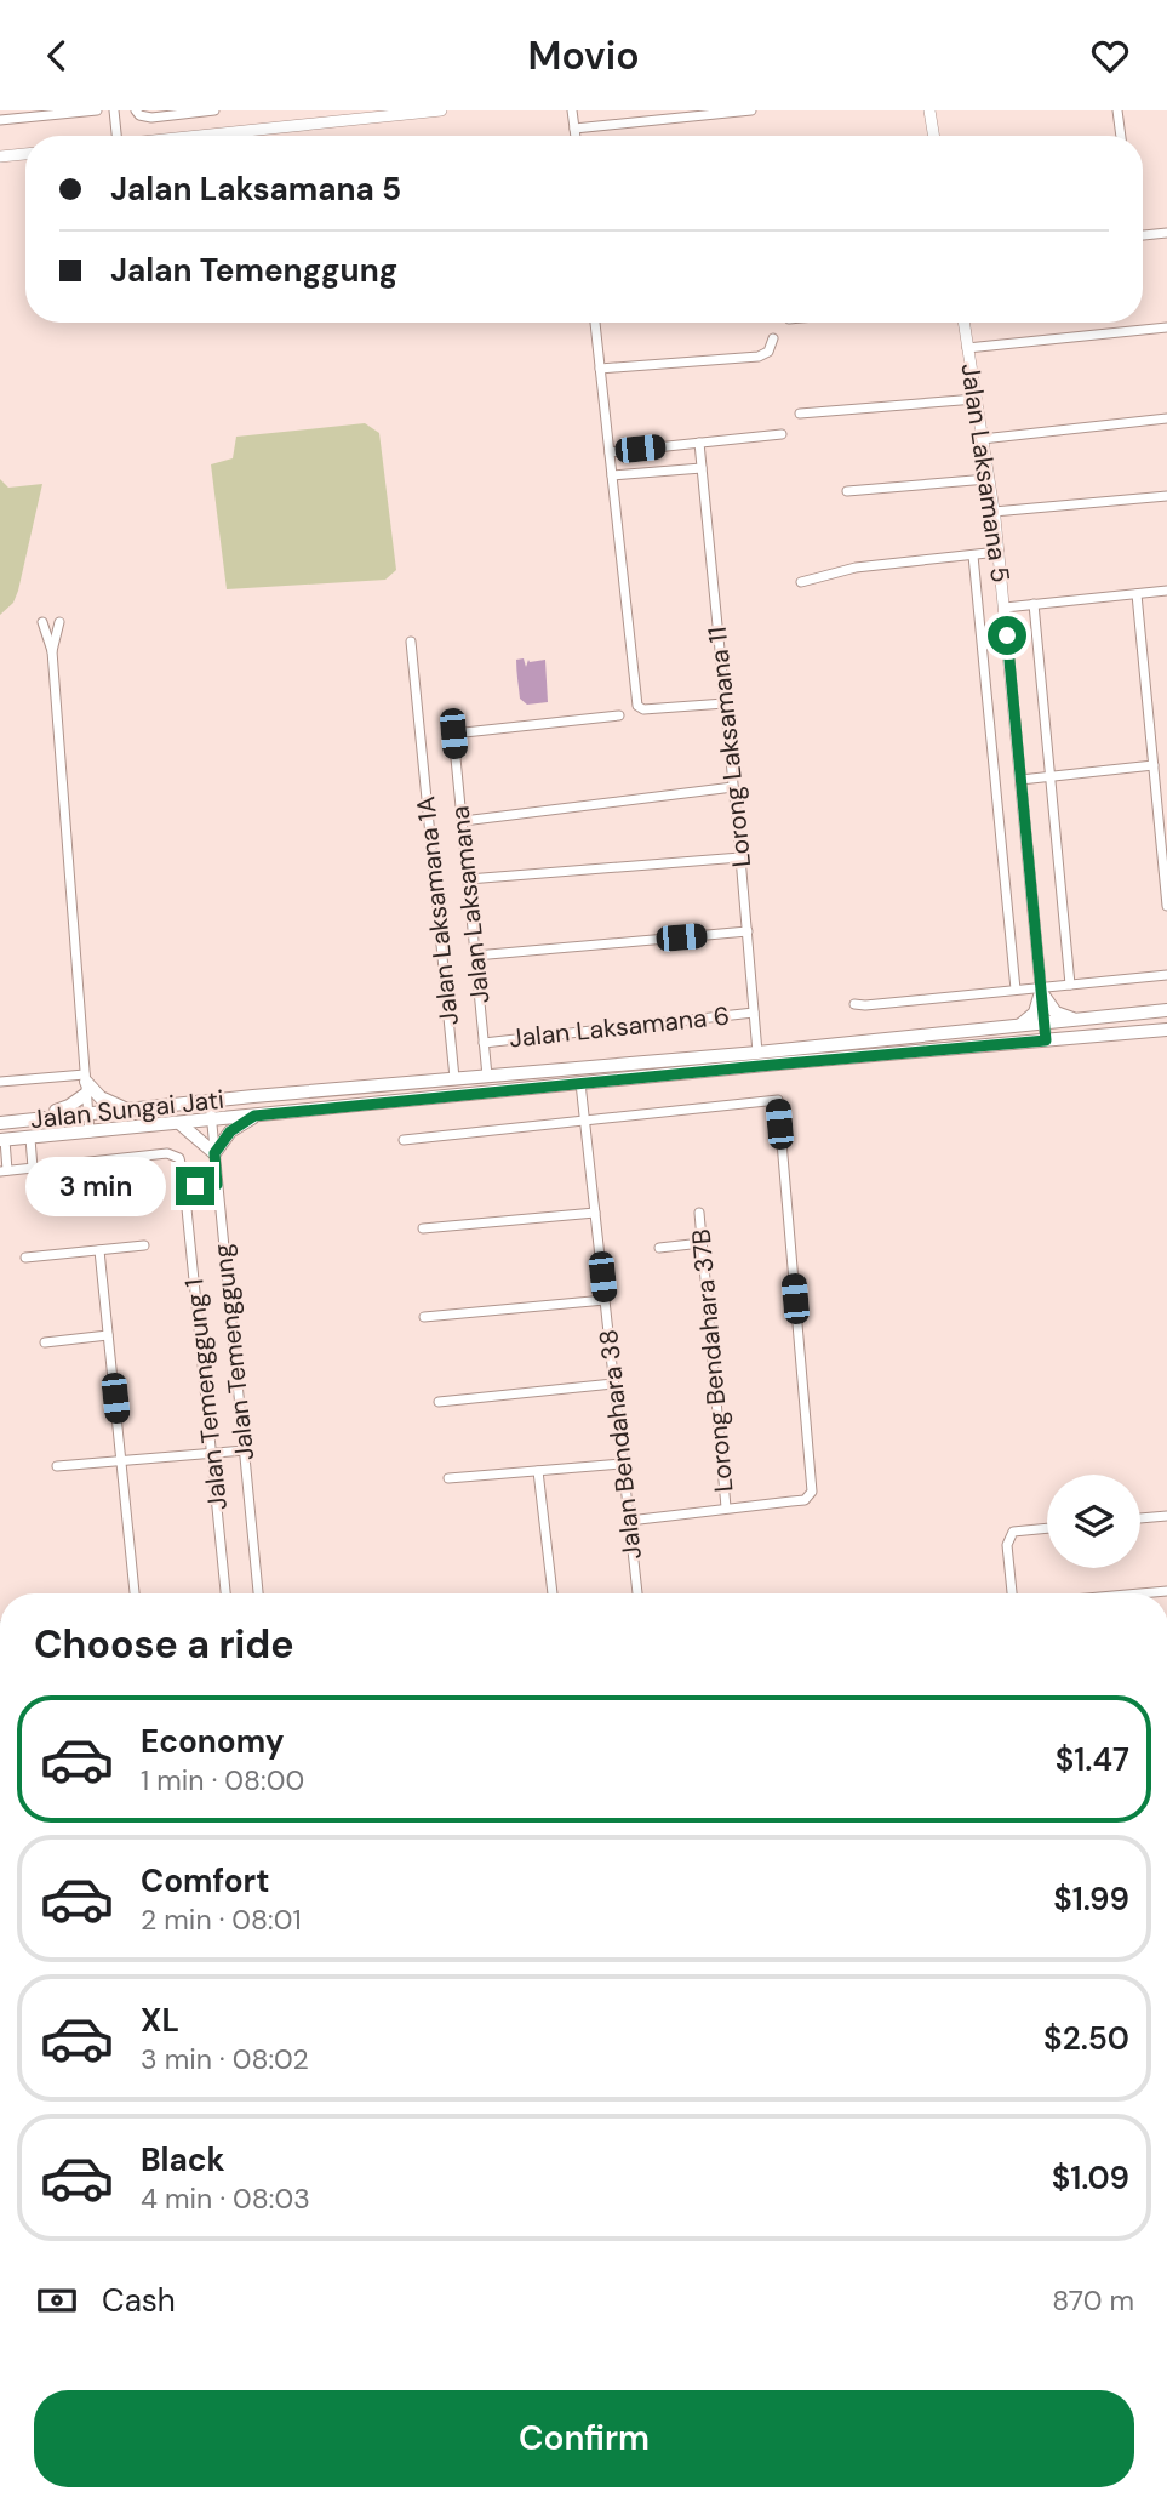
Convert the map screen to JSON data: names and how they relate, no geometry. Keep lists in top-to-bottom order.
{
  "streets": {
    "main road": ["Jalan Sungai Jati"],
    "street": [
      "Jalan Laksamana 5",
      "Lorong Laksamana 11",
      "Jalan Laksamana",
      "Jalan Laksamana 1A",
      "Jalan Laksamana 6",
      "Jalan Temenggung",
      "Lorong Bendahara 37B",
      "Jalan Temenggung 1",
      "Jalan Bendahara 38"
    ]
  },
  "crossings": [
    ["Jalan Laksamana 5", "Jalan Sungai Jati"],
    ["Lorong Laksamana 11", "Jalan Laksamana 6"],
    ["Lorong Laksamana 11", "Jalan Sungai Jati"],
    ["Jalan Laksamana", "Jalan Laksamana 6"],
    ["Jalan Laksamana", "Jalan Sungai Jati"],
    ["Jalan Laksamana 1A", "Jalan Sungai Jati"],
    ["Jalan Sungai Jati", "Jalan Temenggung"],
    ["Jalan Sungai Jati", "Jalan Bendahara 38"]
  ],
  "page": {
    "header": "Movio",
    "banner": ["Jalan Laksamana 5", "Jalan Temenggung"],
    "bubble": "3 min",
    "heading": "Choose a ride",
    "list": [
      {
        "name": "Economy",
        "note": "1 min · 08:00",
        "value": "$1.47"
      },
      {
        "name": "Comfort",
        "note": "2 min · 08:01",
        "value": "$1.99"
      },
      {
        "name": "XL",
        "note": "3 min · 08:02",
        "value": "$2.50"
      },
      {
        "name": "Black",
        "note": "4 min · 08:03",
        "value": "$1.09"
      }
    ],
    "pay": ["Cash", "870 m"],
    "buttons": "Confirm"
  }
}
